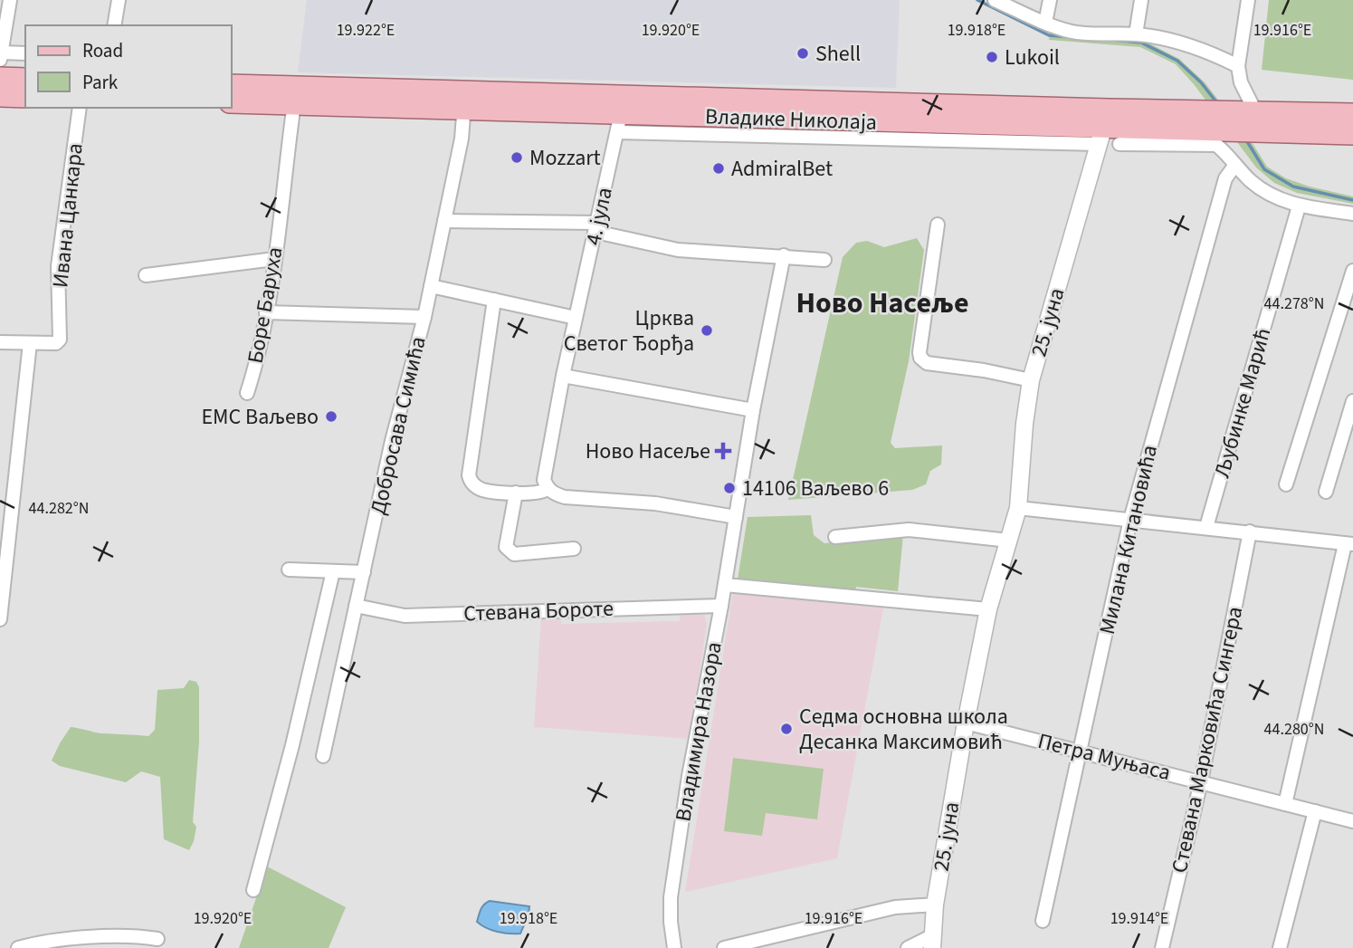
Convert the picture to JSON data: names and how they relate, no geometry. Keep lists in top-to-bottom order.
{
  "streets": {
    "main road": ["Владике Николаја"],
    "street": [
      "Ивана Цанкара",
      "4. јула",
      "Боре Баруха",
      "25. јуна",
      "Љубинке Марић",
      "Добросава Симића",
      "Милана Китановића",
      "Стевана Бороте",
      "Владимира Назора",
      "Стевана Марковића Сингера",
      "Петра Муњаса"
    ]
  },
  "crossings": [
    ["Владике Николаја", "4. јула"],
    ["Владике Николаја", "Боре Баруха"],
    ["Владике Николаја", "25. јуна"],
    ["Владике Николаја", "Добросава Симића"],
    ["25. јуна", "Петра Муњаса"],
    ["Добросава Симића", "Стевана Бороте"],
    ["Милана Китановића", "Петра Муњаса"],
    ["Стевана Бороте", "Владимира Назора"],
    ["Стевана Марковића Сингера", "Петра Муњаса"]
  ],
  "districts": ["Ново Насеље"],
  "places": {
    "other": [
      "Shell",
      "Lukoil",
      "Mozzart",
      "AdmiralBet",
      "Црква Светог Ђорђа",
      "ЕМС Ваљево",
      "14106 Ваљево 6",
      "Седма основна школа Десанка Максимовић"
    ],
    "health": ["Ново Насеље"]
  },
  "legend": ["Road", "Park"],
  "coordinates": [
    "19.922°E",
    "19.920°E",
    "19.918°E",
    "19.916°E",
    "44.278°N",
    "44.282°N",
    "44.280°N",
    "19.914°E"
  ]
}
